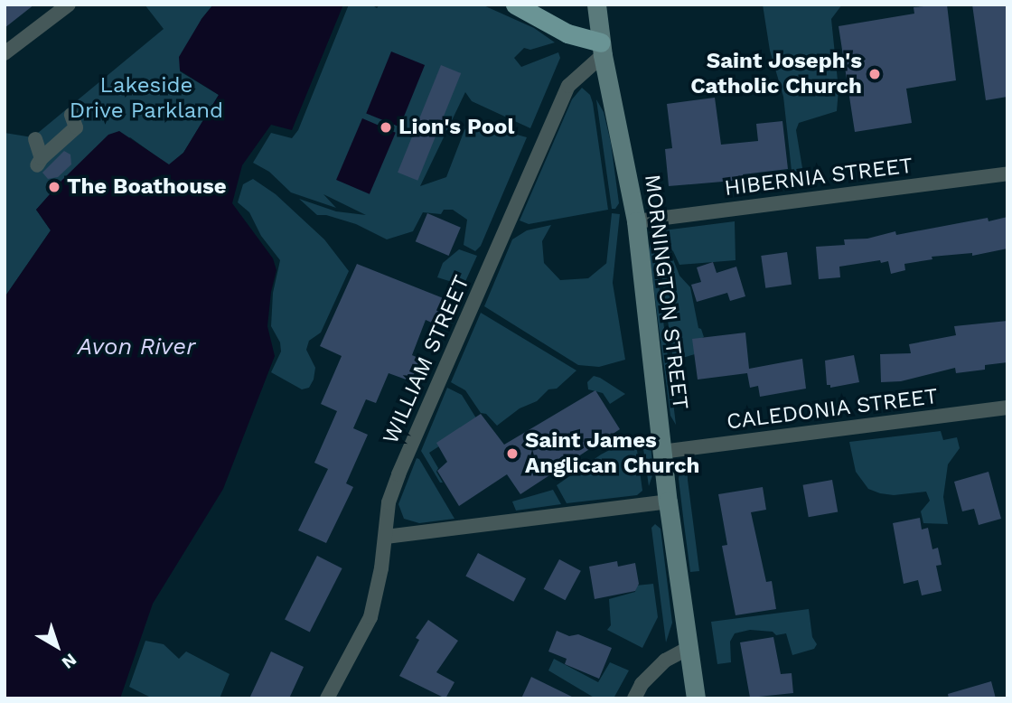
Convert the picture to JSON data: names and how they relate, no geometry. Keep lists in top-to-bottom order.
{
  "streets": {
    "street": [
      "HIBERNIA STREET",
      "MORNINGTON STREET",
      "WILLIAM STREET",
      "CALEDONIA STREET"
    ]
  },
  "crossings": [
    ["HIBERNIA STREET", "MORNINGTON STREET"],
    ["MORNINGTON STREET", "WILLIAM STREET"],
    ["MORNINGTON STREET", "CALEDONIA STREET"]
  ],
  "water": ["Avon River"],
  "parks": ["Lakeside Drive Parkland"],
  "places": [
    "Saint Joseph's Catholic Church",
    "Lion's Pool",
    "The Boathouse",
    "Saint James Anglican Church"
  ],
  "north": "bottom right"
}
